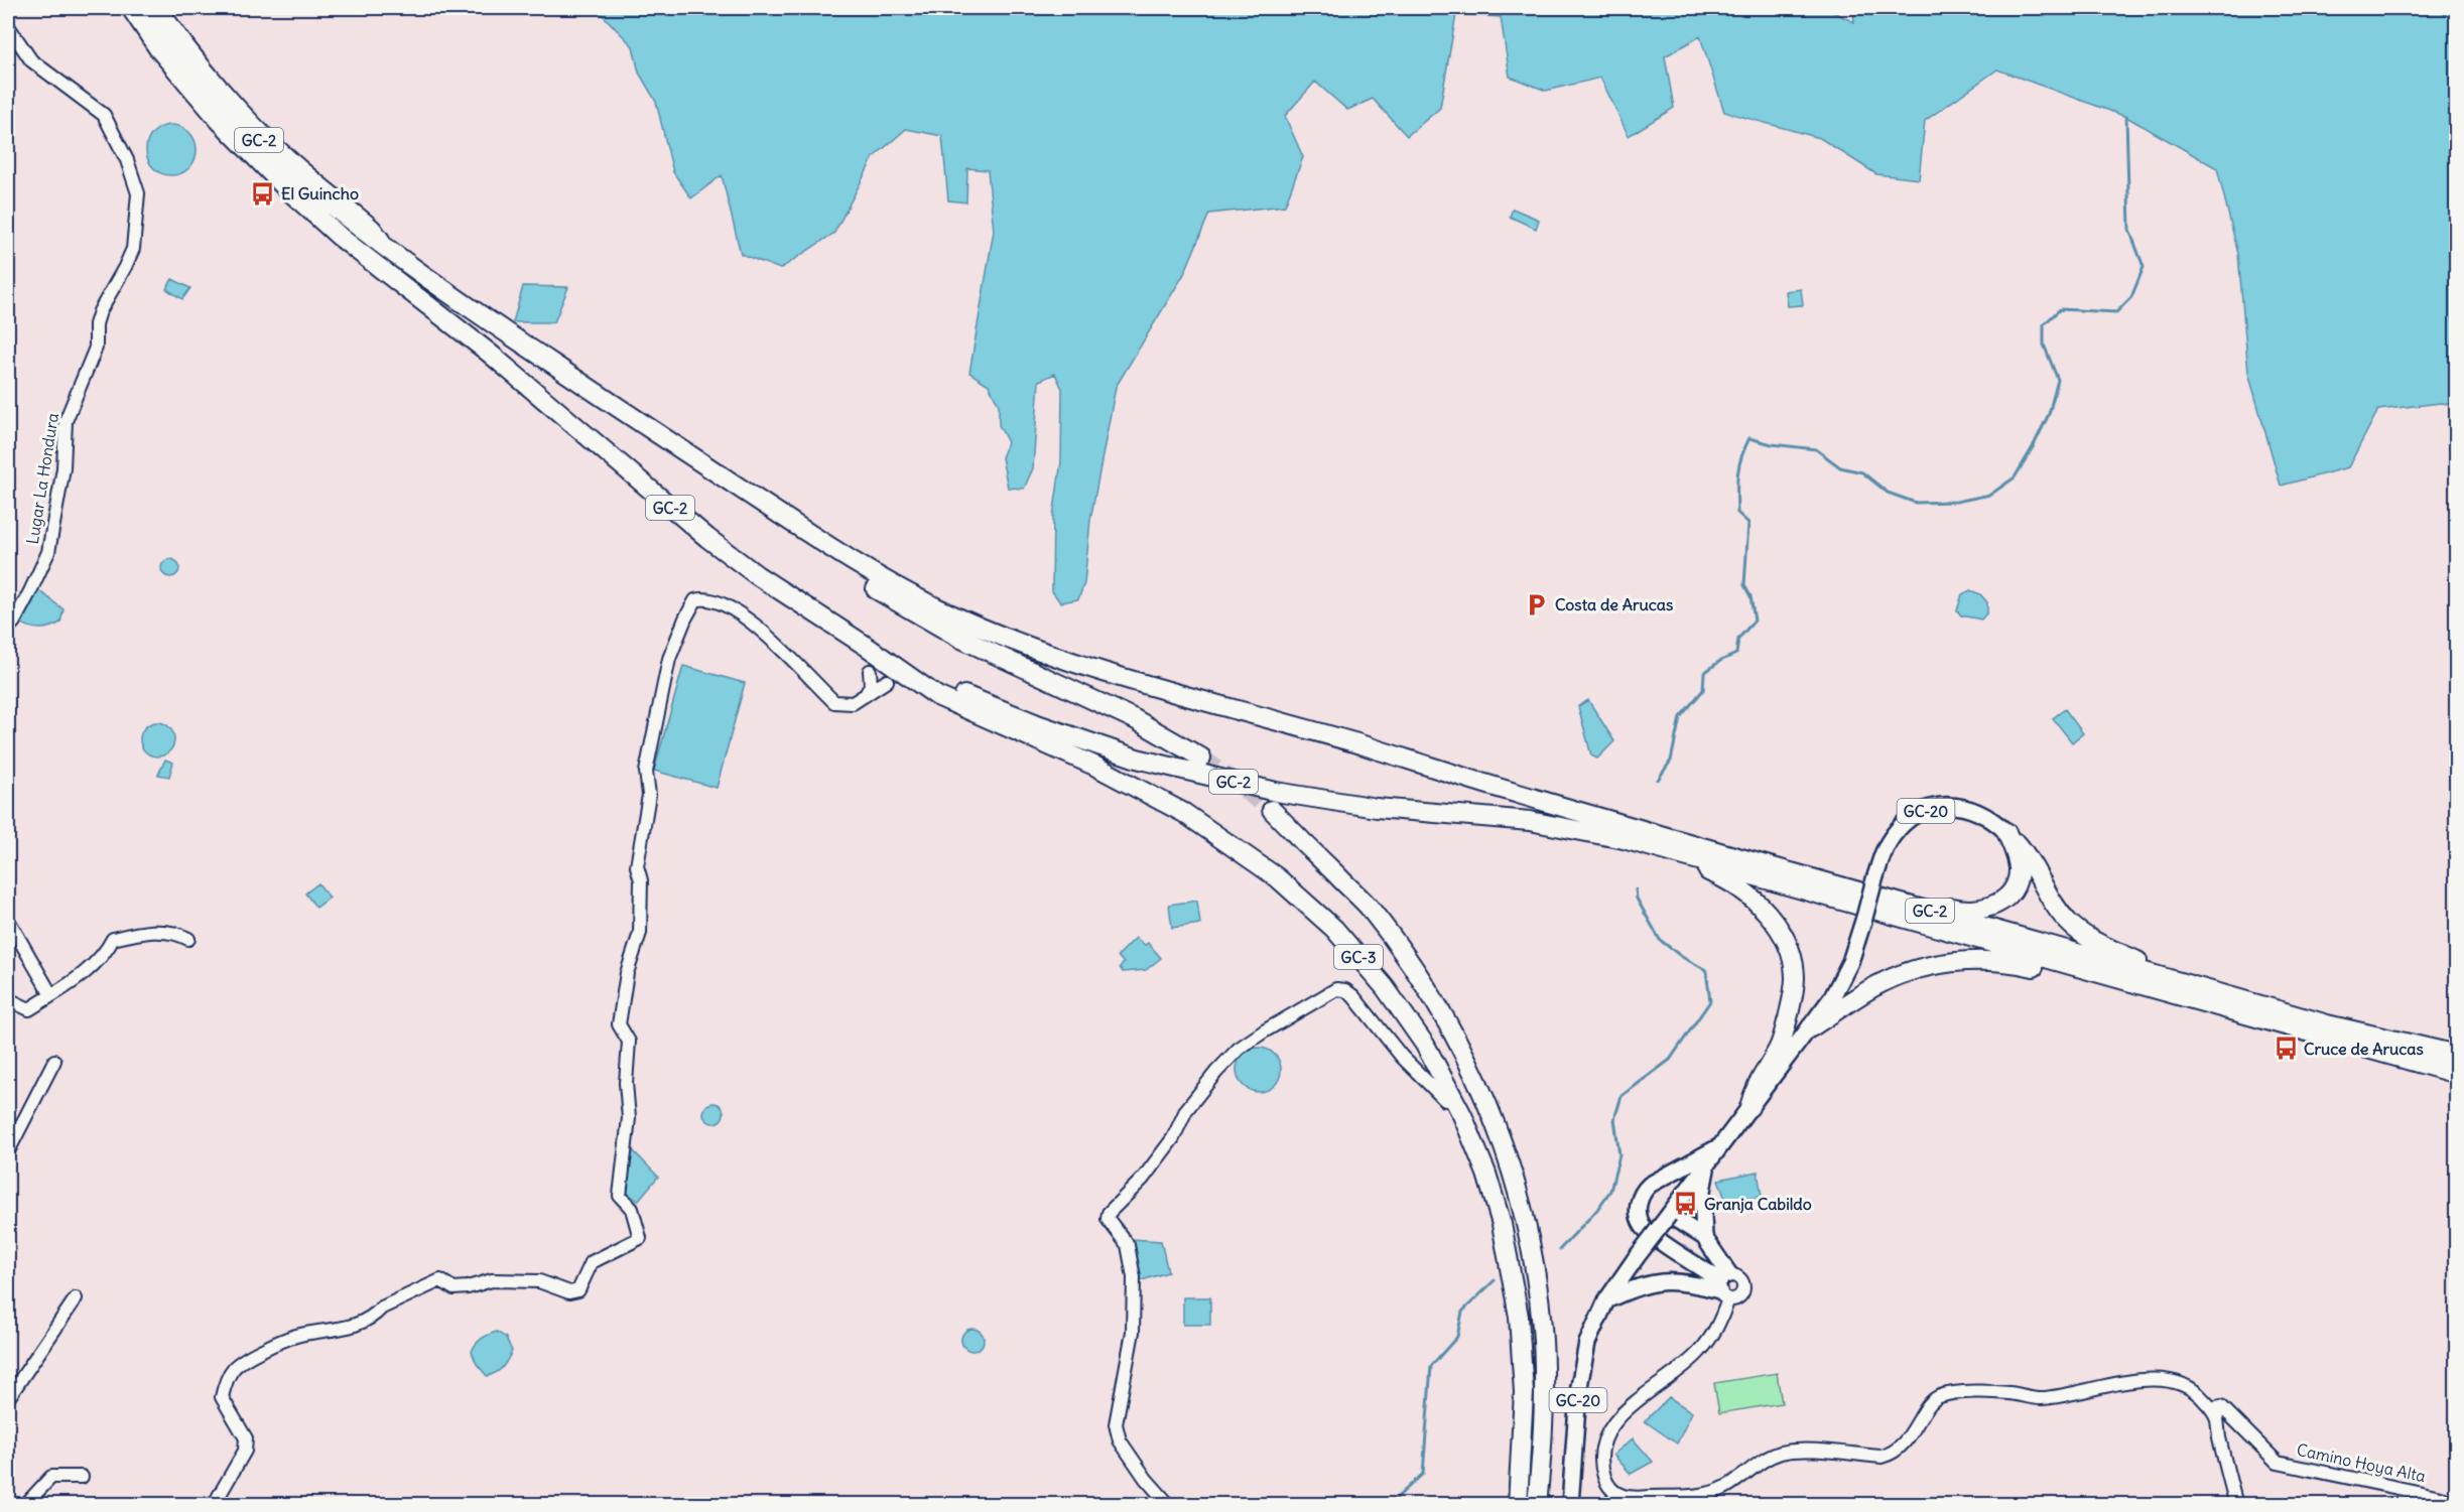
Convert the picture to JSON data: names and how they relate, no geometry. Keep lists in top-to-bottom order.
{
  "streets": {
    "highway": ["GC-2", "GC-3"],
    "main road": ["GC-20"],
    "street": ["Lugar La Hondura", "Camino Hoya Alta"]
  },
  "crossings": [
    ["GC-2", "GC-3"]
  ],
  "places": {
    "bus stop": ["El Guincho", "Cruce de Arucas", "Granja Cabildo"],
    "parking": ["Costa de Arucas"]
  }
}
